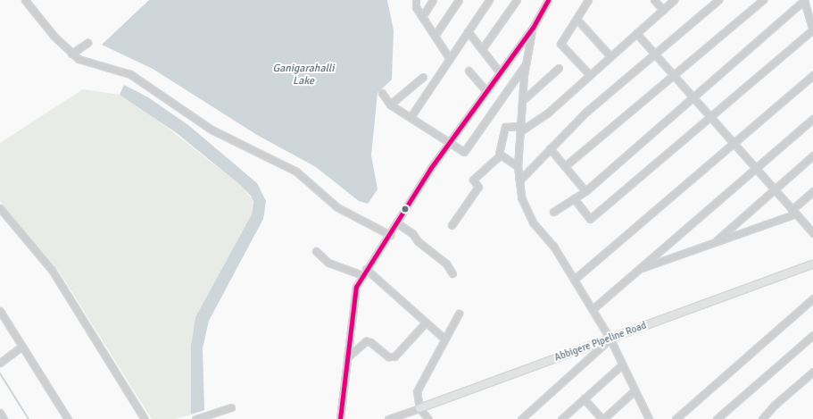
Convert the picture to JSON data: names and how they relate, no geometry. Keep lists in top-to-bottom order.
{
  "streets": {
    "main road": ["Abbigere Pipeline Road"]
  },
  "water": ["Ganigarahalli Lake"]
}
